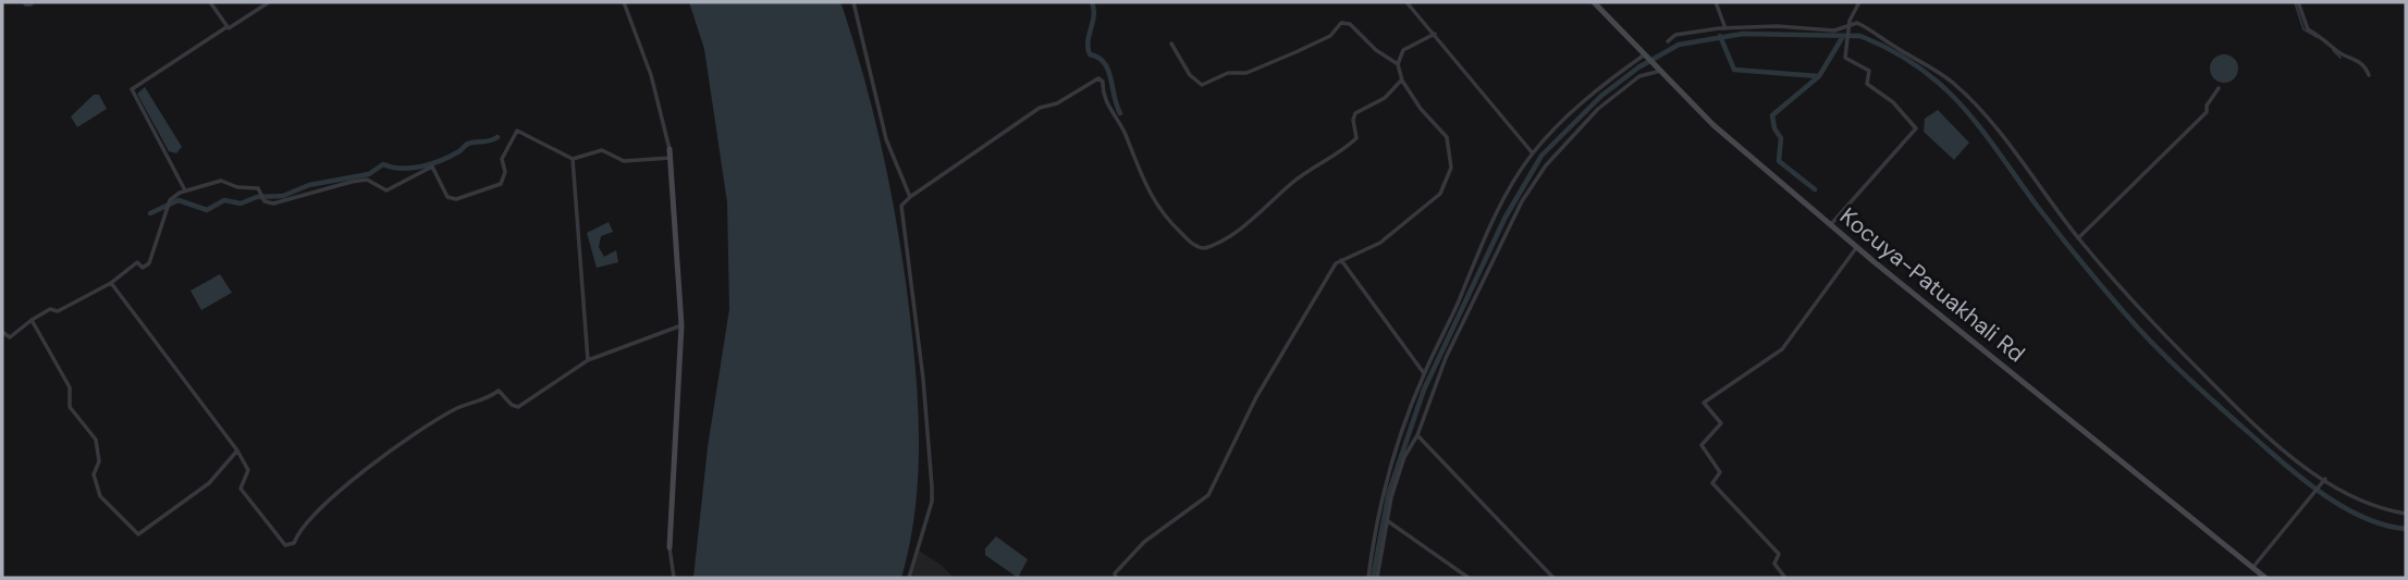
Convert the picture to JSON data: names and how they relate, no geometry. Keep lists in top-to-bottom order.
{
  "streets": {
    "main road": ["Kocuya-Patuakhali Rd"]
  }
}
